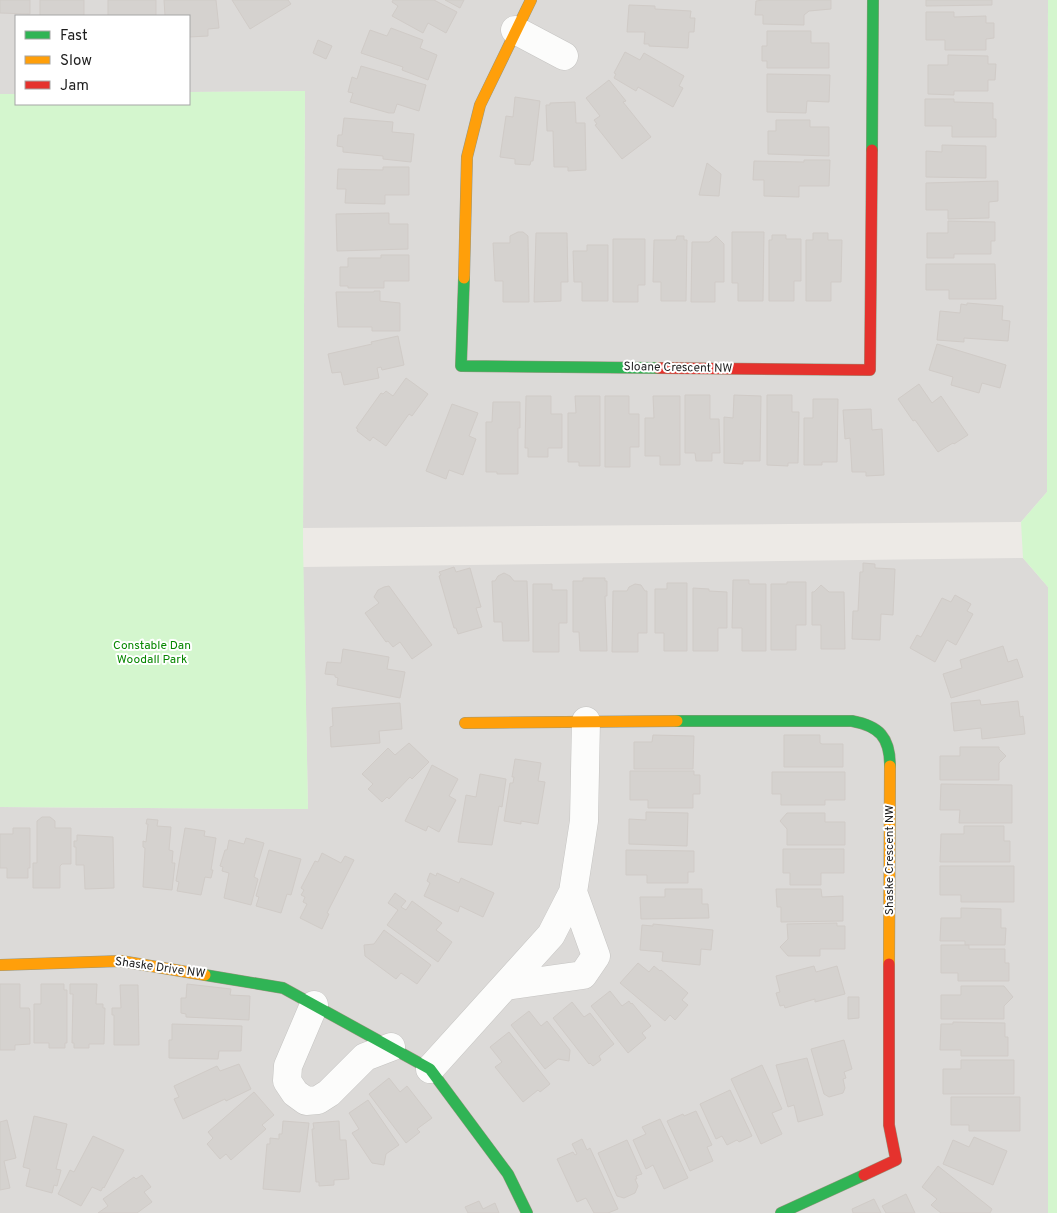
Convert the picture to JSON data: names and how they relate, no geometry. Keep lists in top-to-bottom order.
{
  "streets": {
    "street": ["Sloane Crescent NW", "Shaske Crescent NW", "Shaske Drive NW"]
  },
  "parks": ["Constable Dan Woodall Park"],
  "legend": ["Fast", "Slow", "Jam"]
}
